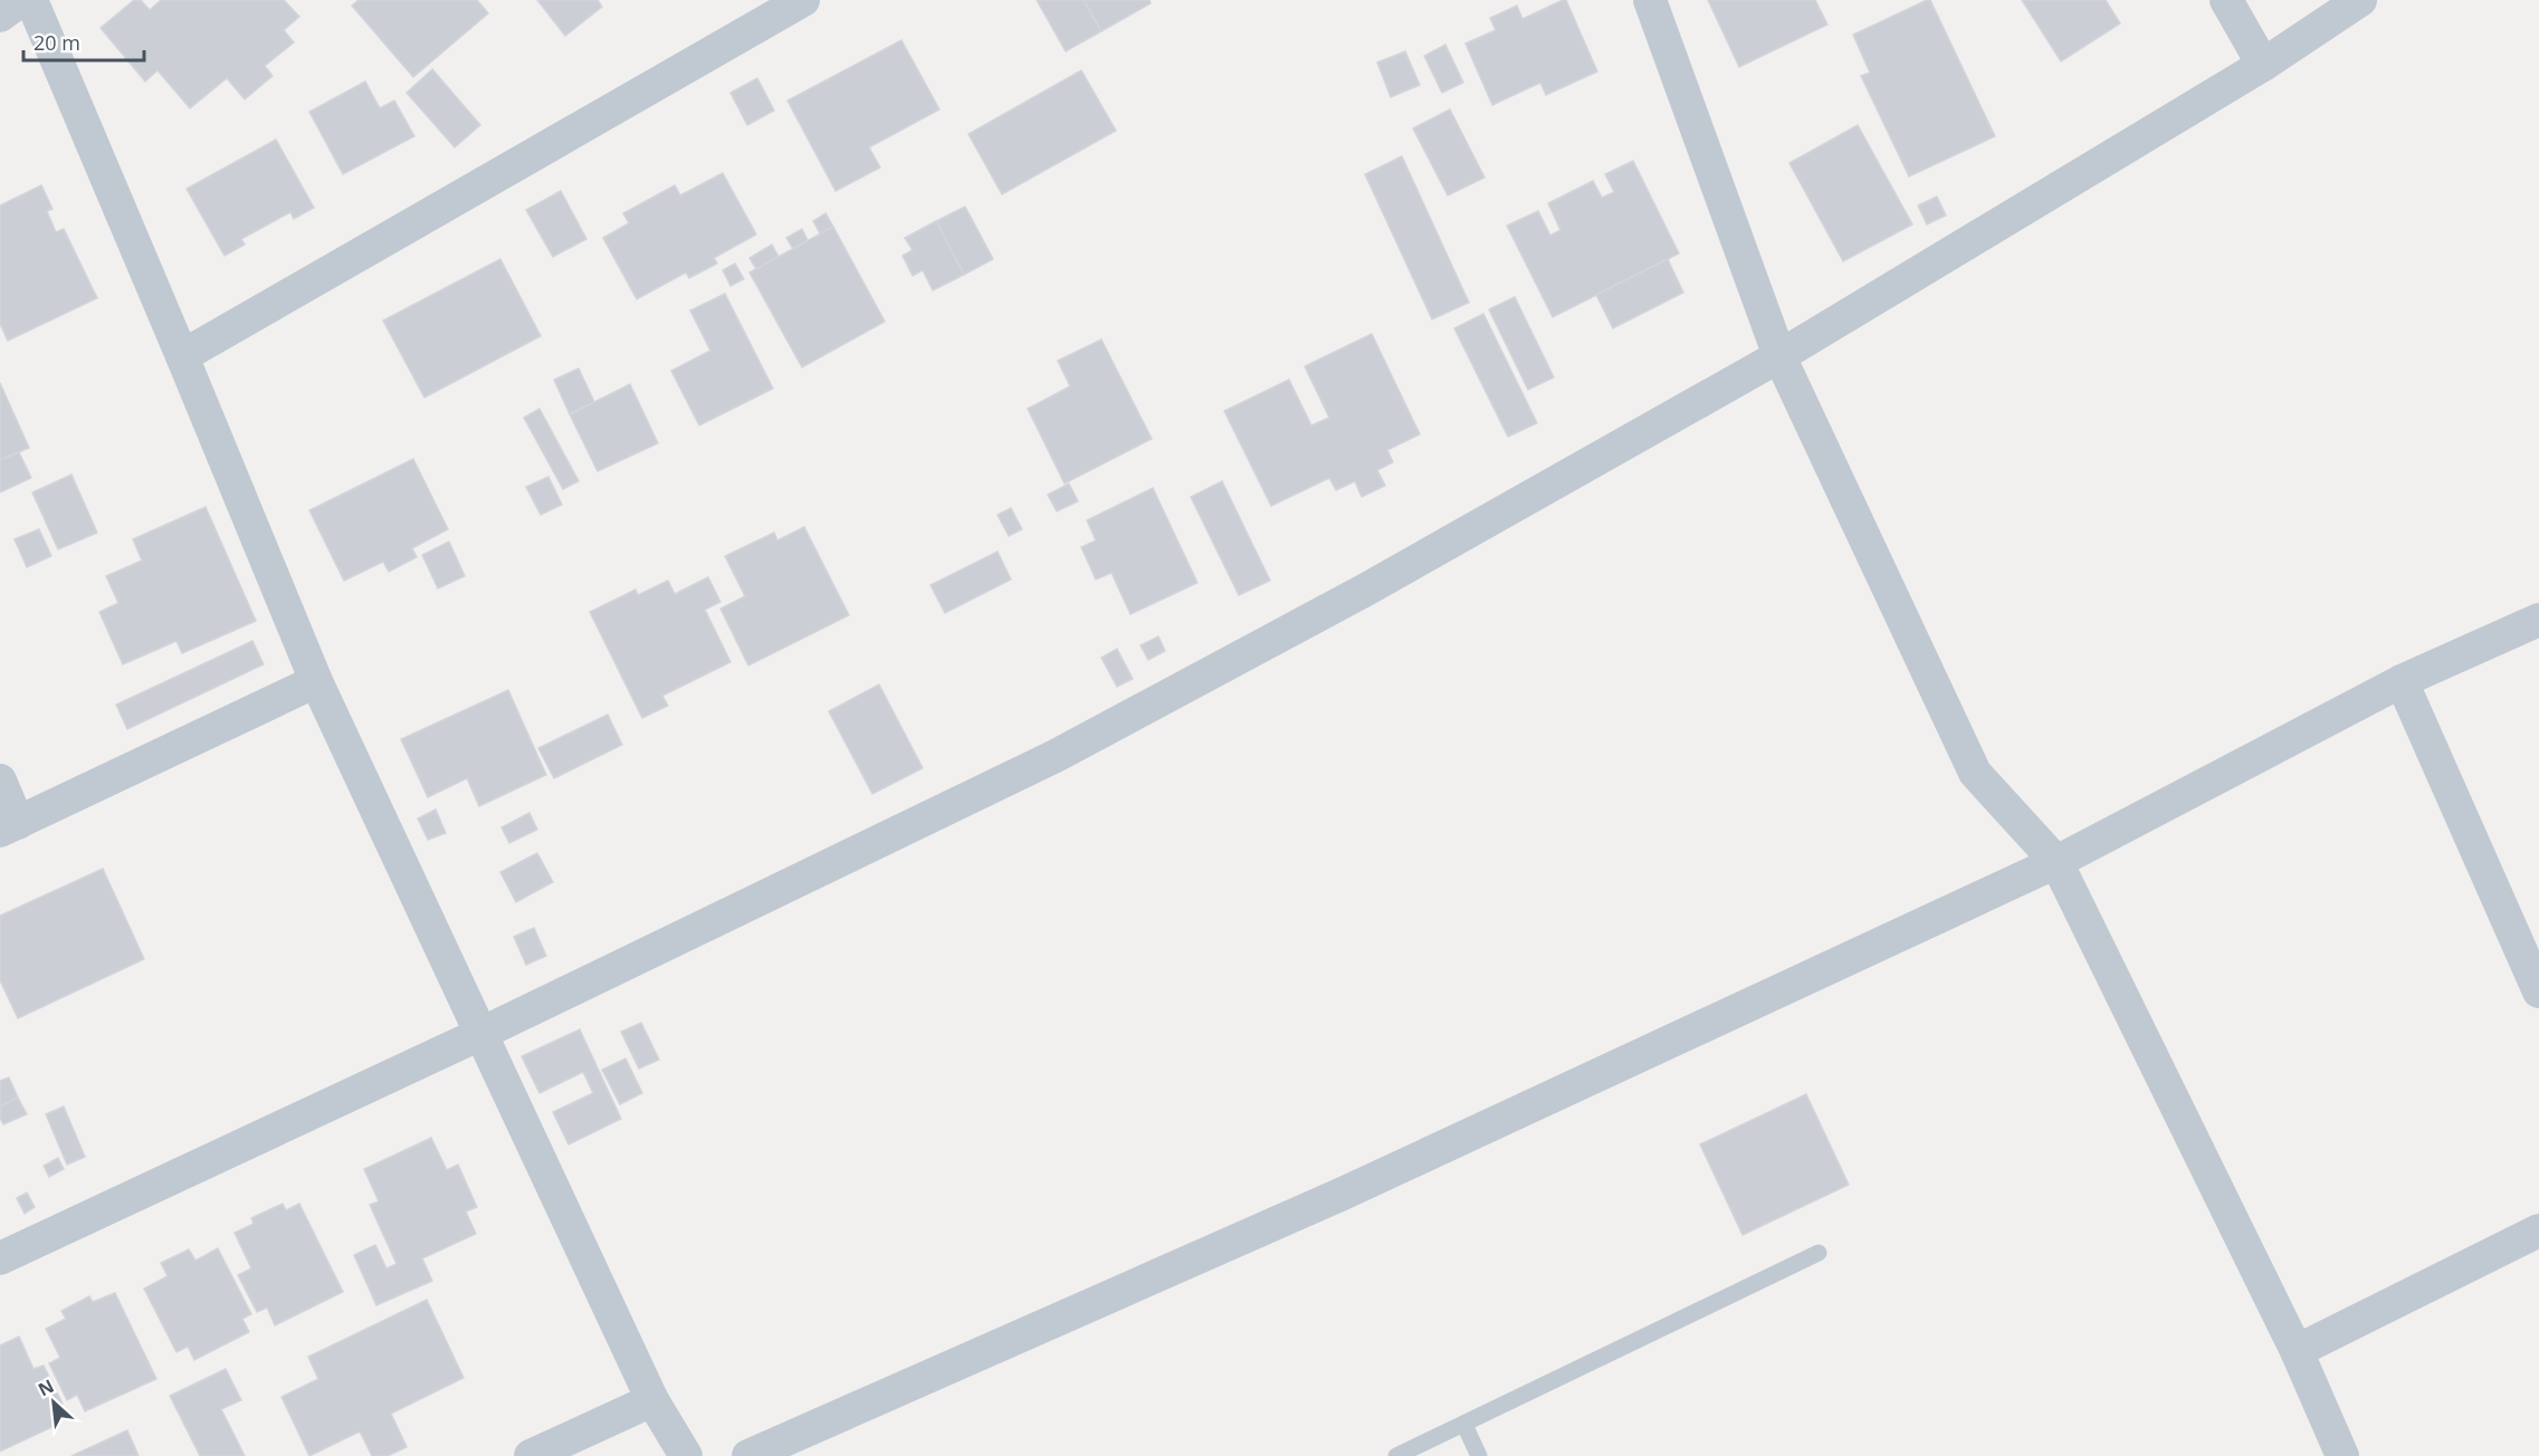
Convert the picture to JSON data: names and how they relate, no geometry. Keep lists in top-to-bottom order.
{
  "scale_bar": "20 m",
  "north": "top left"
}
